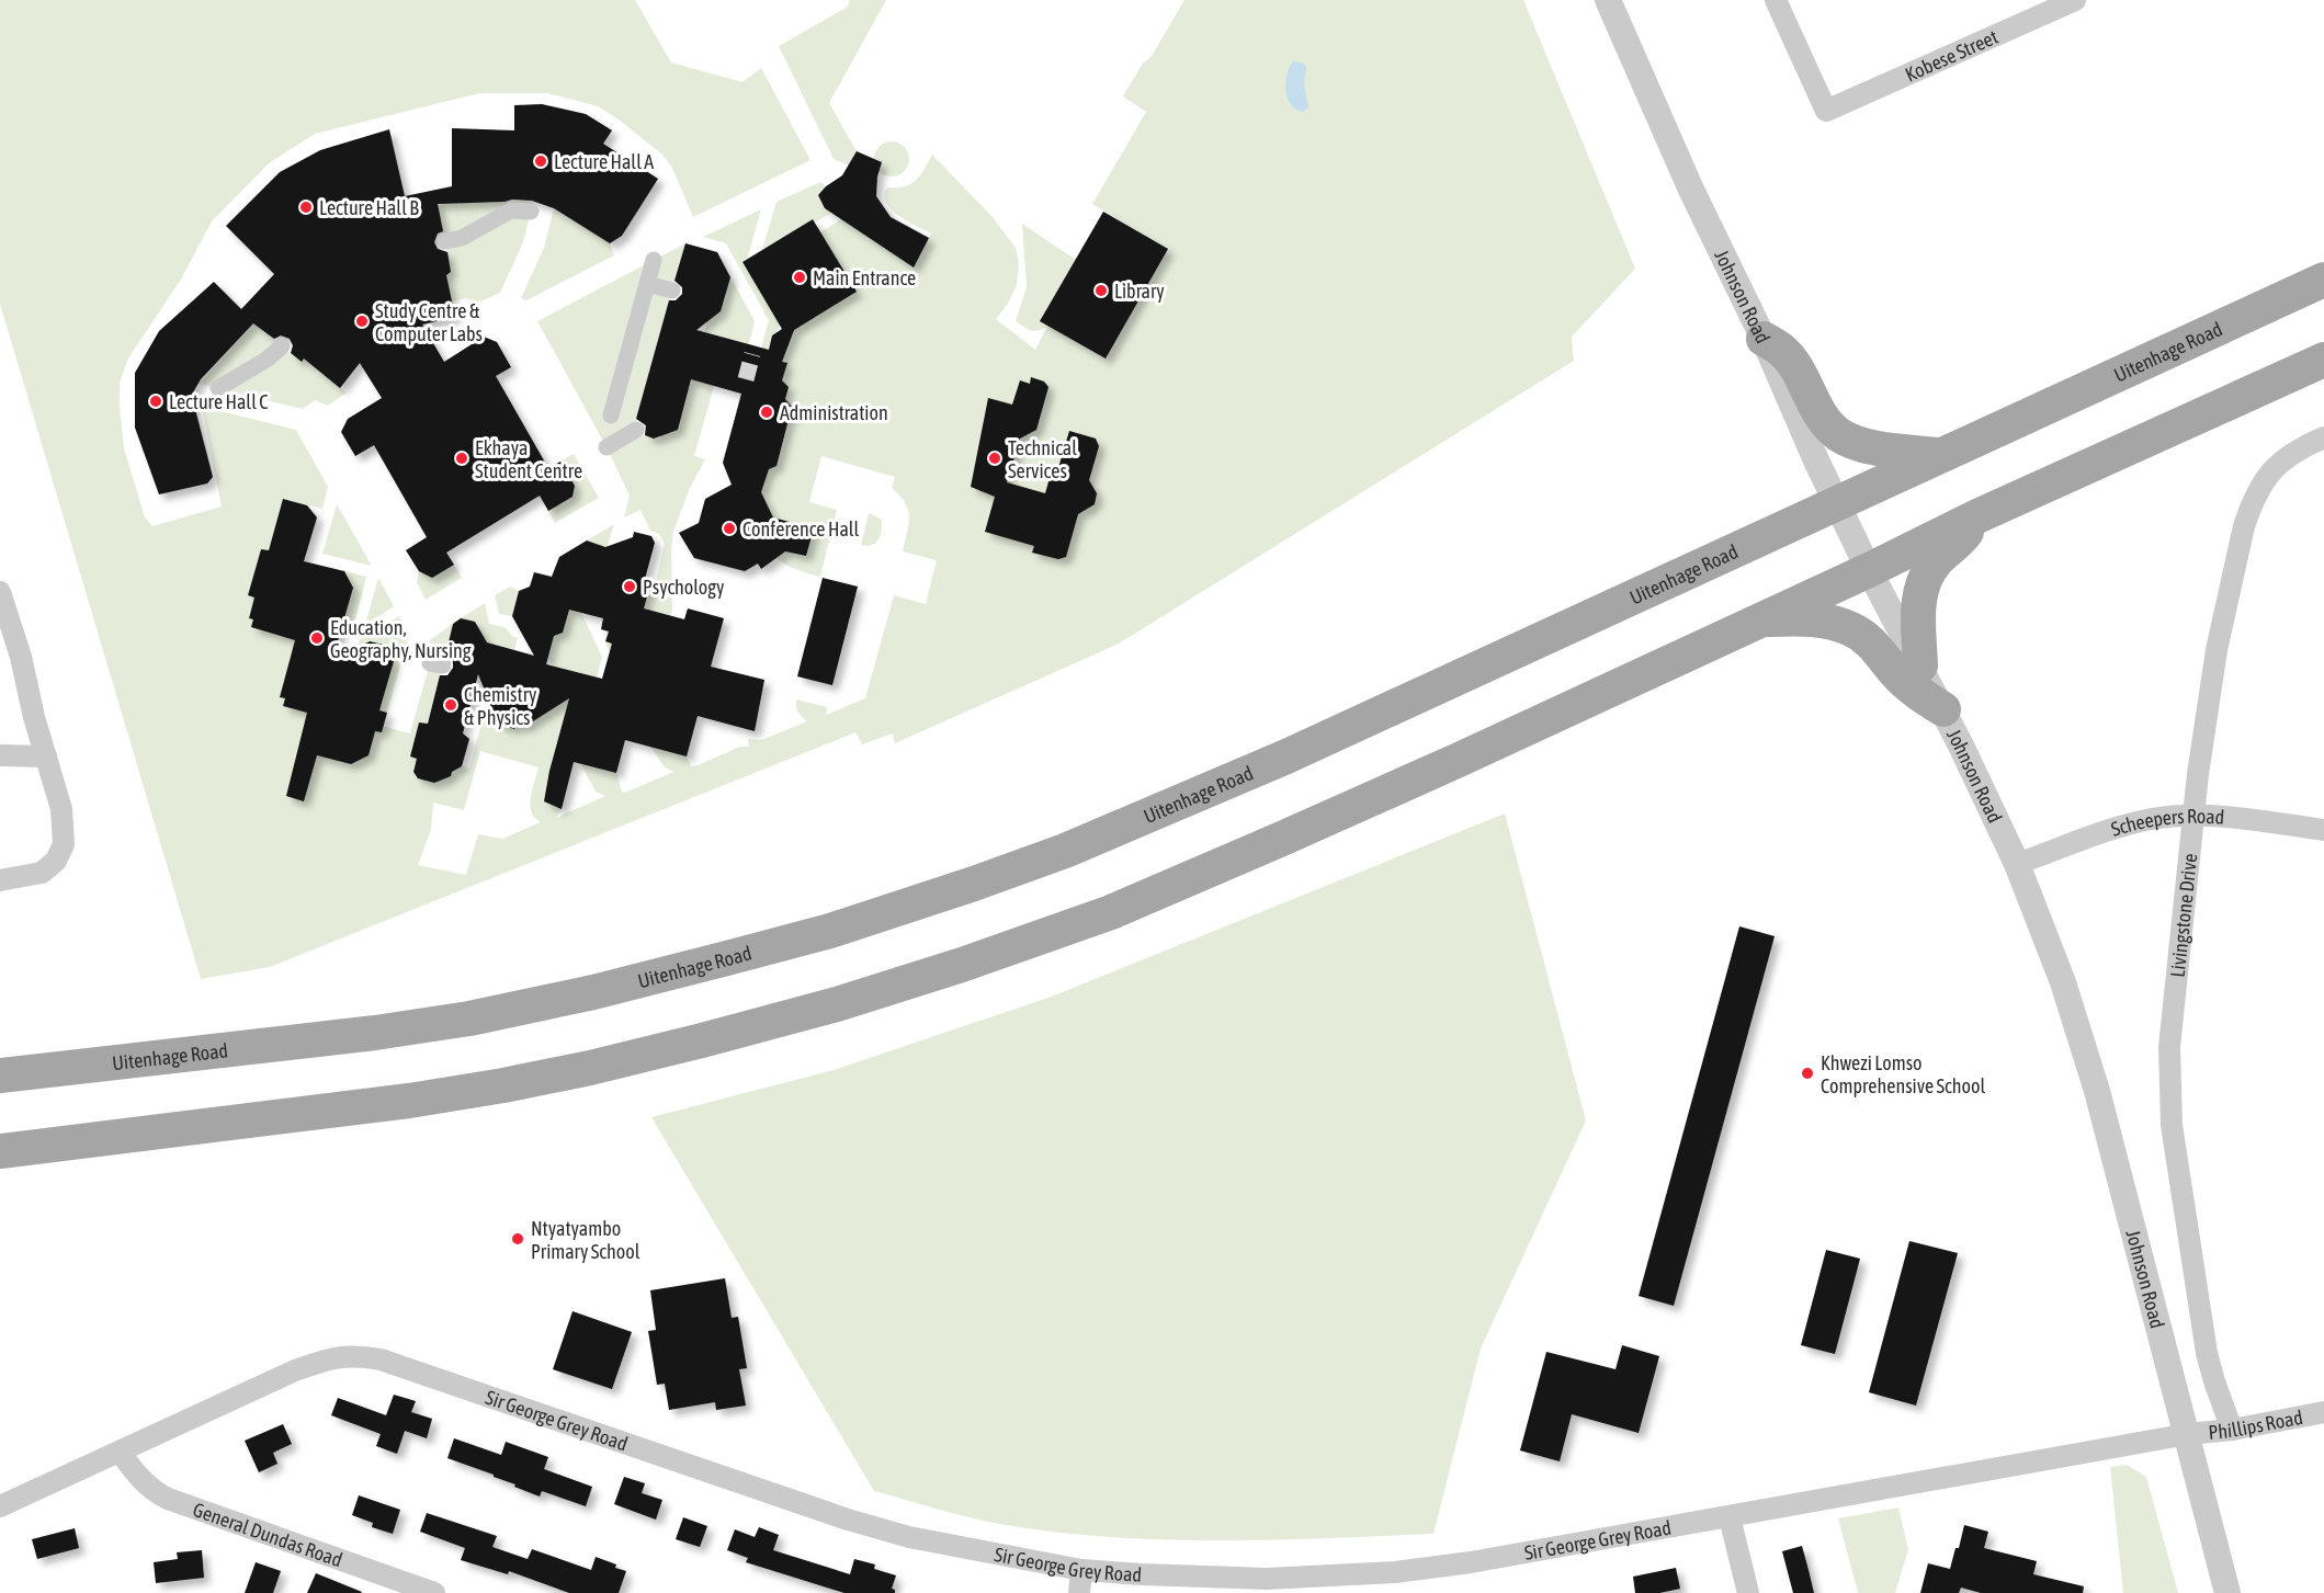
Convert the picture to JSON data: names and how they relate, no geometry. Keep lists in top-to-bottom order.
{
  "streets": {
    "main road": ["Uitenhage Road"],
    "street": [
      "Kobese Street",
      "Johnson Road",
      "Scheepers Road",
      "Livingstone Drive",
      "Sir George Grey Road",
      "Phillips Road",
      "General Dundas Road"
    ]
  },
  "crossings": [
    ["Johnson Road", "Uitenhage Road"],
    ["Johnson Road", "Scheepers Road"],
    ["Johnson Road", "Sir George Grey Road"],
    ["Johnson Road", "Phillips Road"],
    ["Scheepers Road", "Livingstone Drive"],
    ["Livingstone Drive", "Phillips Road"],
    ["Sir George Grey Road", "Phillips Road"],
    ["Sir George Grey Road", "General Dundas Road"]
  ],
  "places": [
    "Lecture Hall A",
    "Lecture Hall B",
    "Main Entrance",
    "Library",
    "Study Centre & Computer Labs",
    "Lecture Hall C",
    "Administration",
    "Ekhaya Student Centre",
    "Technical Services",
    "Conference Hall",
    "Psychology",
    "Education, Geography, Nursing",
    "Chemistry & Physics",
    "Khwezi Lomso Comprehensive School",
    "Ntyatyambo Primary School"
  ]
}
